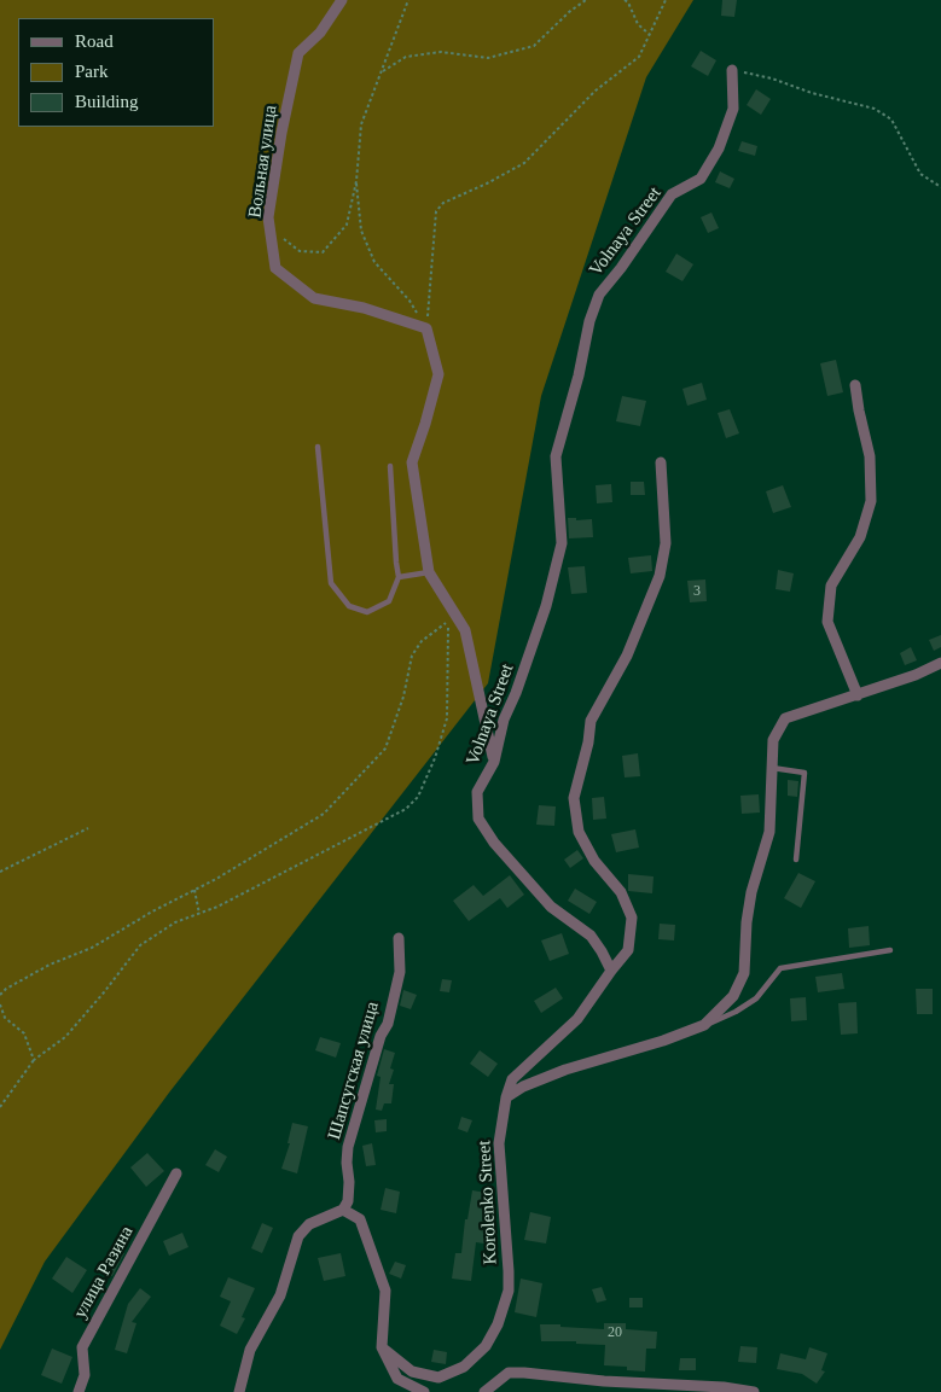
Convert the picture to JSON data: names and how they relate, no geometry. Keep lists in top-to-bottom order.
{
  "streets": {
    "street": [
      "Вольная улица",
      "Volnaya Street",
      "Шапсугская улица",
      "Korolenko Street",
      "улица Разина"
    ]
  },
  "crossings": [
    ["Volnaya Street", "Korolenko Street"]
  ],
  "house_numbers": ["3", "20"],
  "legend": ["Road", "Park", "Building"]
}
